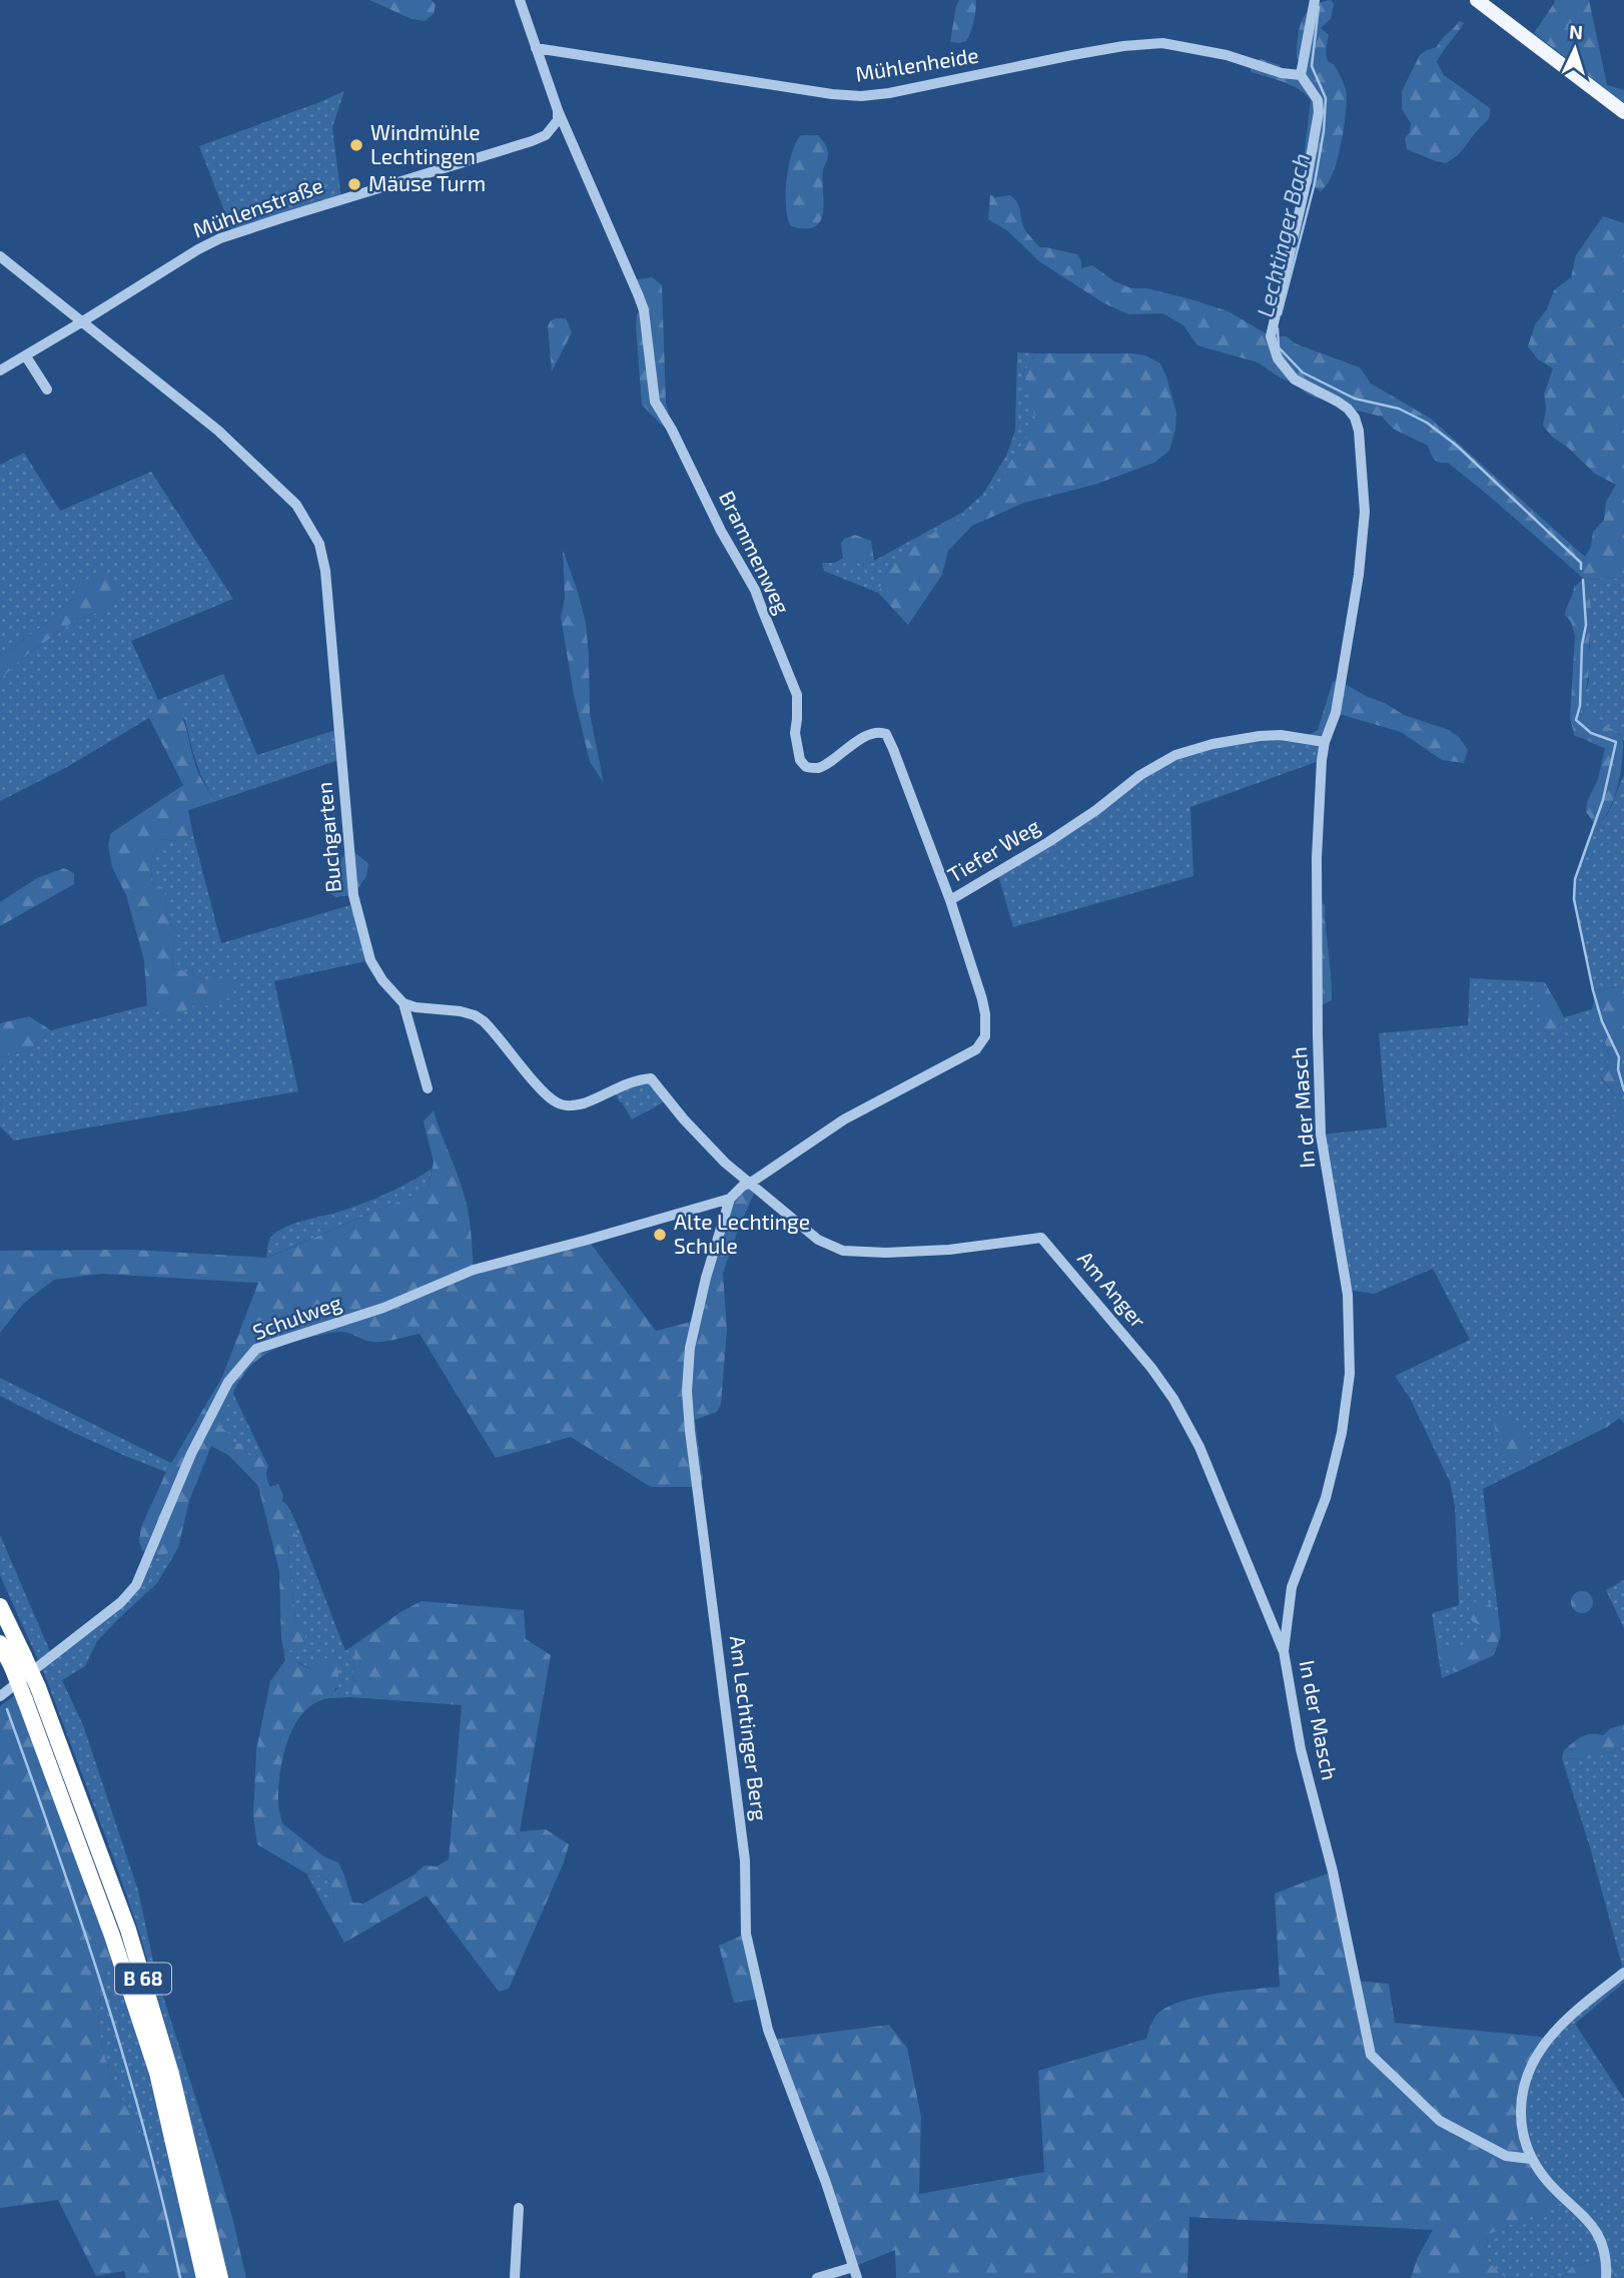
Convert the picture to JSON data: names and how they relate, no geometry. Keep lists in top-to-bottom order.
{
  "streets": {
    "highway": ["B 68"],
    "street": [
      "Mühlenheide",
      "Mühlenstraße",
      "Brammenweg",
      "Buchgarten",
      "Tiefer Weg",
      "In der Masch",
      "Am Anger",
      "Schulweg",
      "Am Lechtinger Berg"
    ]
  },
  "crossings": [
    ["Mühlenheide", "In der Masch"],
    ["Mühlenstraße", "Brammenweg"],
    ["Mühlenstraße", "Buchgarten"],
    ["Brammenweg", "Tiefer Weg"],
    ["Tiefer Weg", "In der Masch"],
    ["Tiefer Weg", "Am Anger"],
    ["In der Masch", "Am Anger"],
    ["Schulweg", "Am Lechtinger Berg"]
  ],
  "water": ["Lechtinger Bach"],
  "places": ["Windmühle Lechtingen", "Mäuse Turm", "Alte Lechtinge Schule"],
  "north": "top"
}
